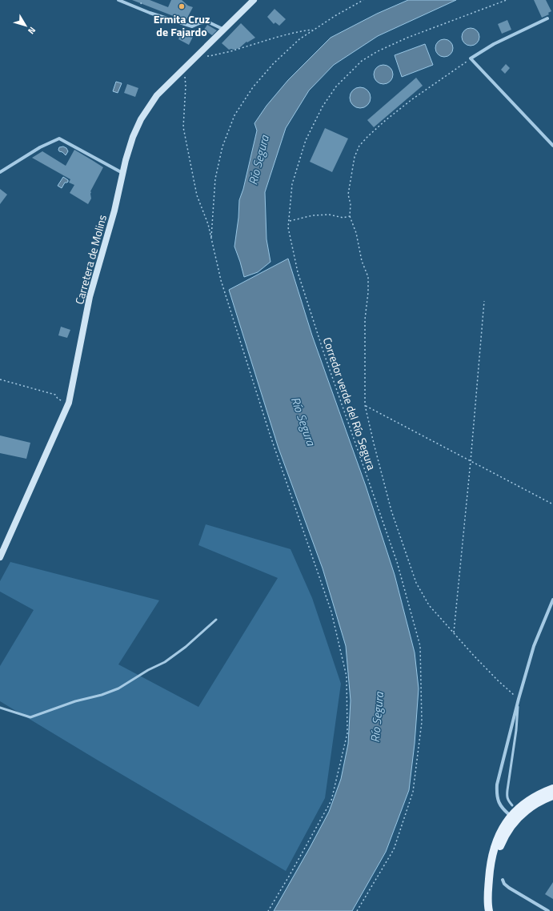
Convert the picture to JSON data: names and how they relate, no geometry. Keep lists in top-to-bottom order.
{
  "streets": {
    "street": ["Carretera de Molins"],
    "path": ["Corredor verde del Río Segura"]
  },
  "water": ["Río Segura"],
  "places": ["Ermita Cruz de Fajardo"],
  "north": "bottom right"
}
